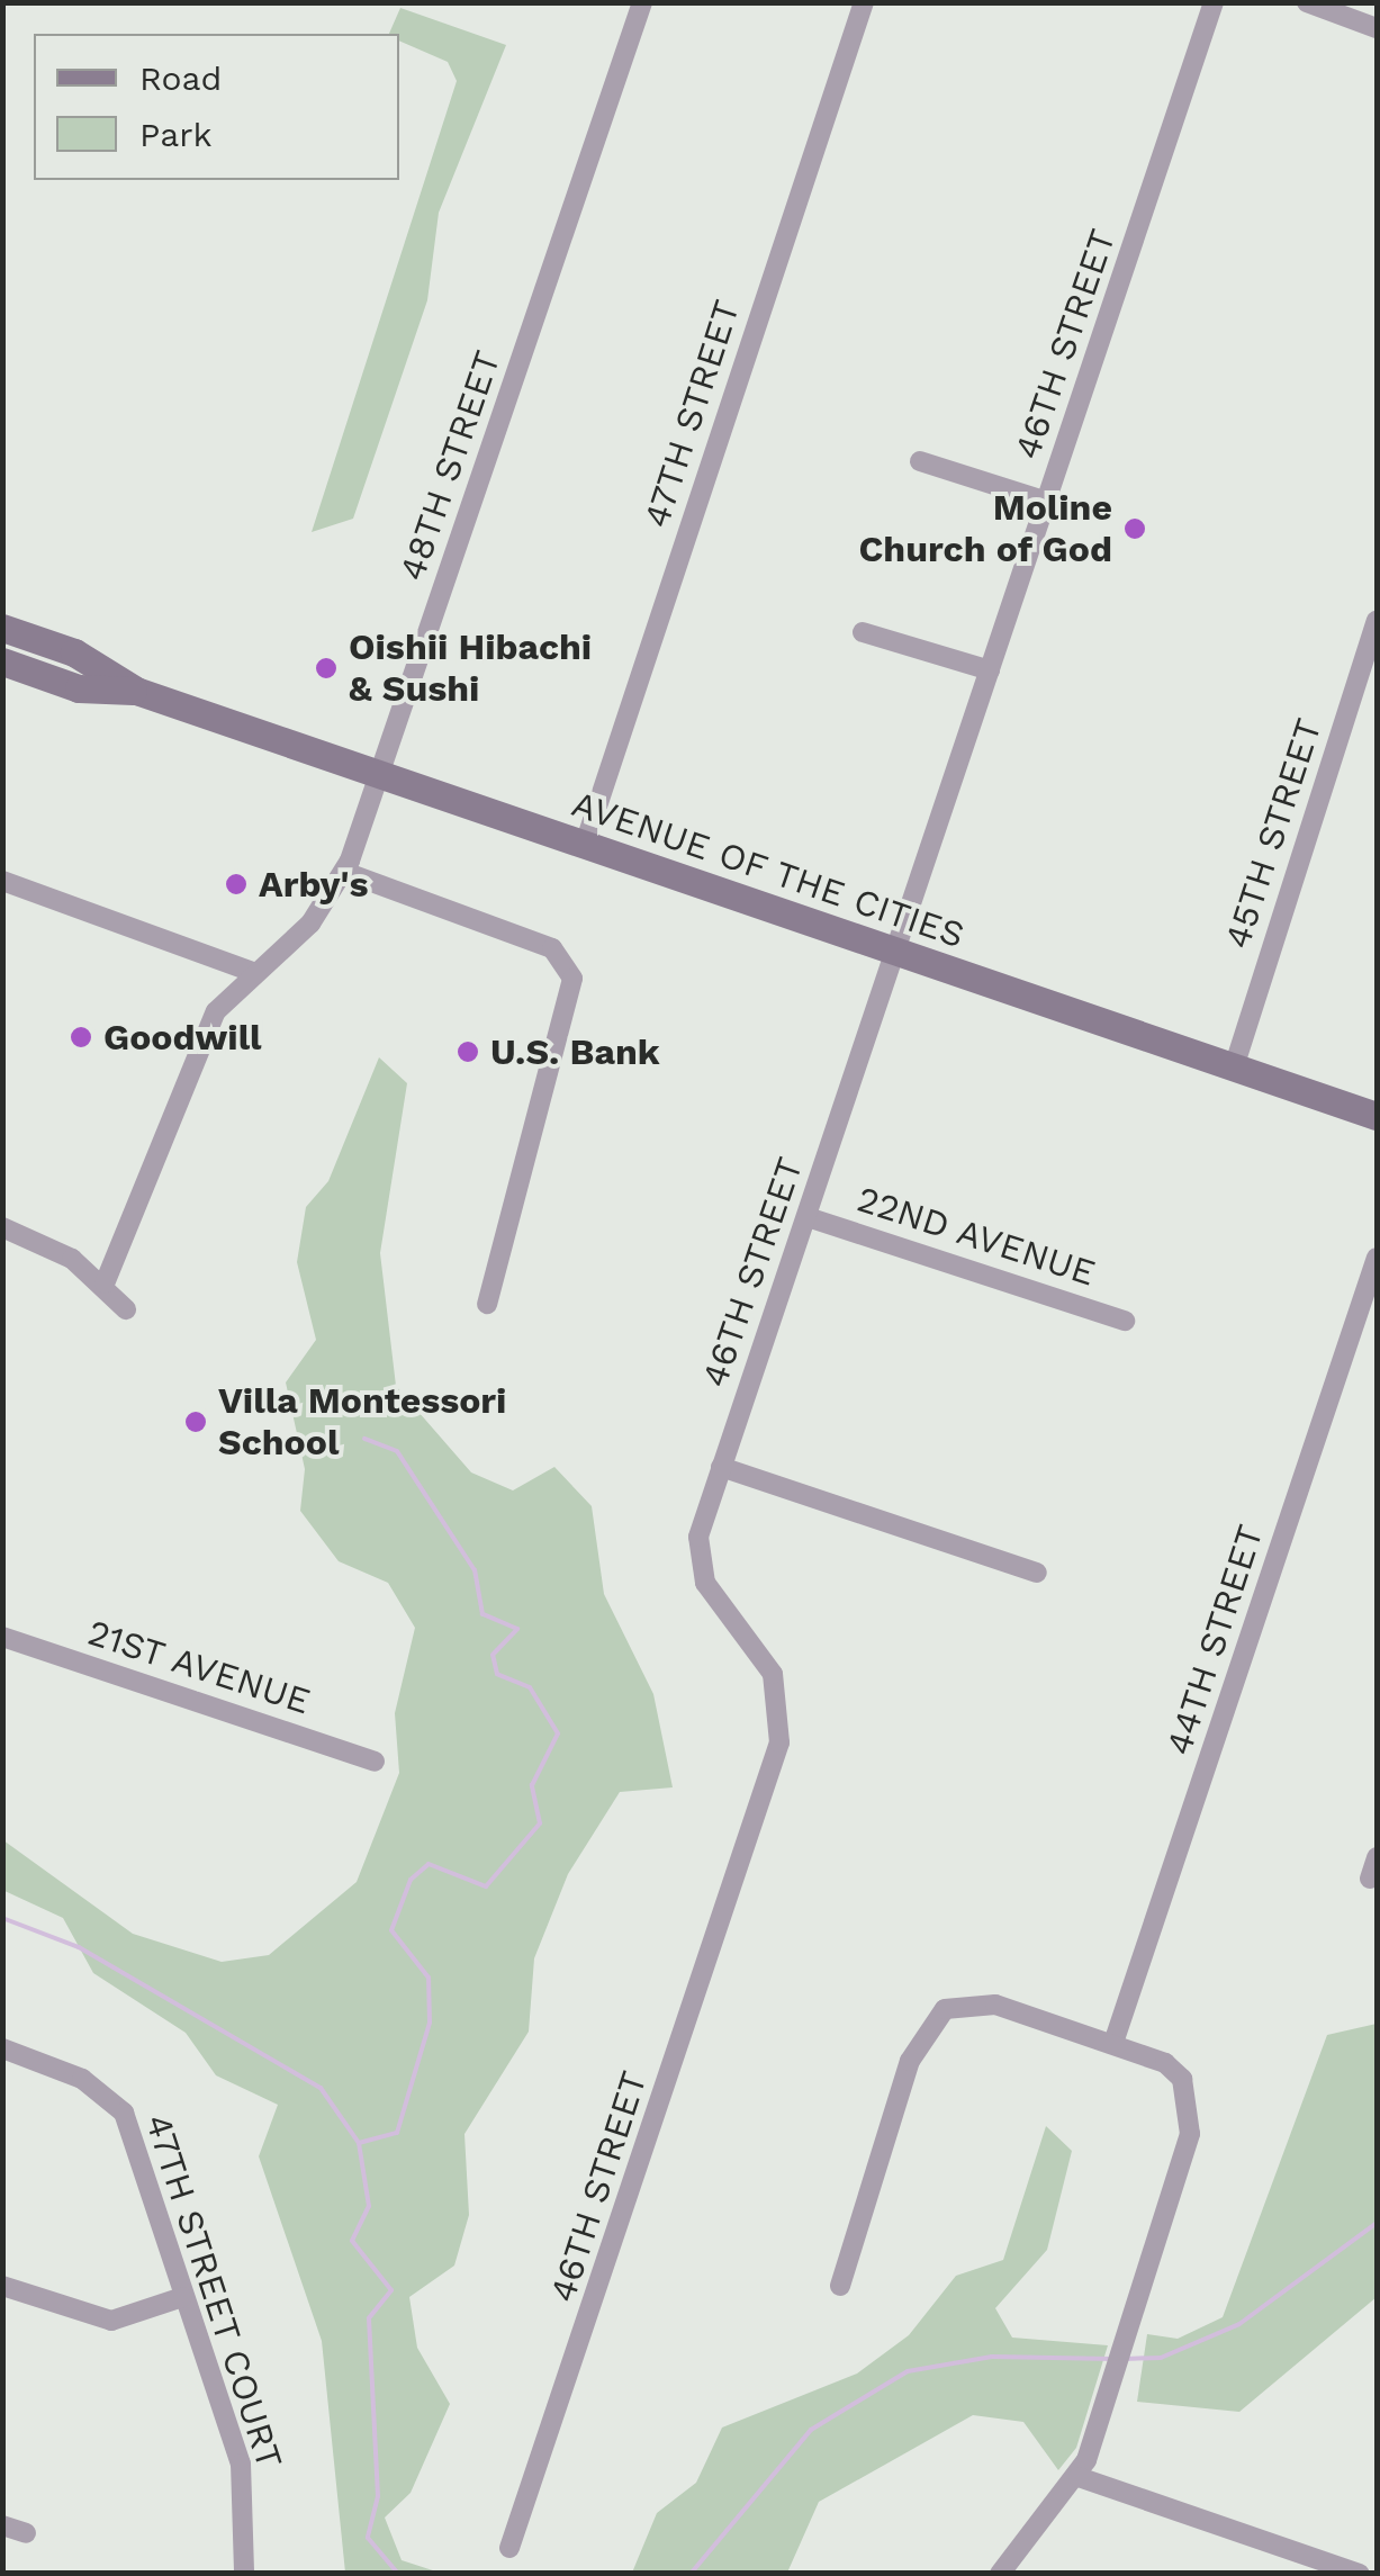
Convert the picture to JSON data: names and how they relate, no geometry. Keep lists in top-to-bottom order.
{
  "streets": {
    "main road": ["AVENUE OF THE CITIES"],
    "street": [
      "46TH STREET",
      "47TH STREET",
      "48TH STREET",
      "45TH STREET",
      "22ND AVENUE",
      "44TH STREET",
      "21ST AVENUE",
      "47TH STREET COURT"
    ]
  },
  "crossings": [
    ["46TH STREET", "AVENUE OF THE CITIES"],
    ["46TH STREET", "22ND AVENUE"],
    ["47TH STREET", "AVENUE OF THE CITIES"],
    ["48TH STREET", "AVENUE OF THE CITIES"],
    ["45TH STREET", "AVENUE OF THE CITIES"]
  ],
  "places": [
    "Moline Church of God",
    "Oishii Hibachi & Sushi",
    "Arby's",
    "Goodwill",
    "U.S. Bank",
    "Villa Montessori School"
  ],
  "legend": ["Road", "Park"]
}
